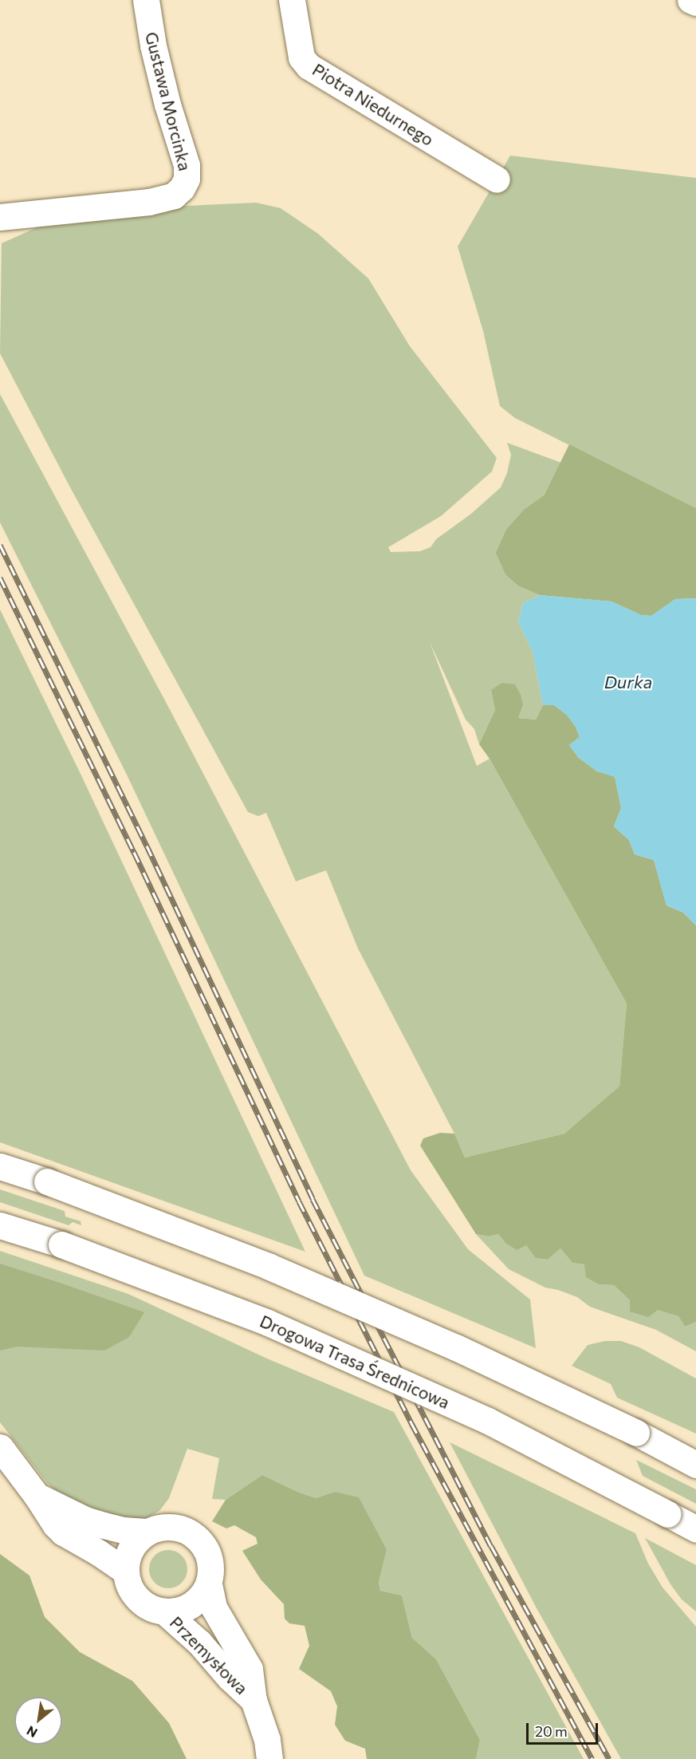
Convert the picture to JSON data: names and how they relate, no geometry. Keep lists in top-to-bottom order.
{
  "streets": {
    "street": [
      "Gustawa Morcinka",
      "Piotra Niedurnego",
      "Drogowa Trasa Średnicowa",
      "Przemysłowa"
    ]
  },
  "water": ["Durka"],
  "scale_bar": "20 m",
  "north": "bottom left"
}
